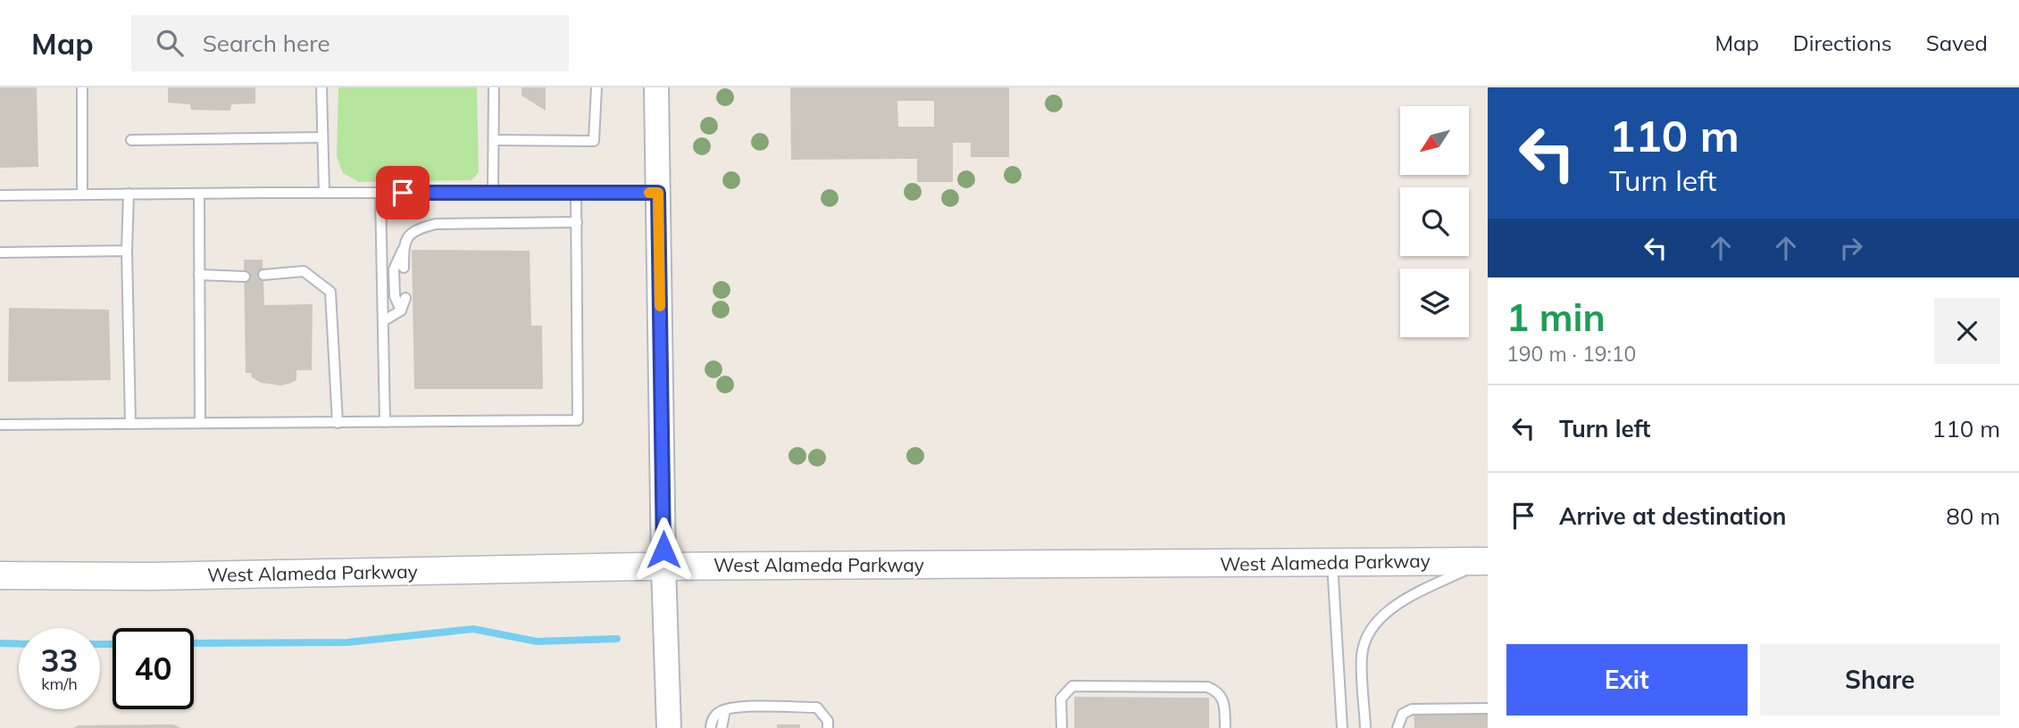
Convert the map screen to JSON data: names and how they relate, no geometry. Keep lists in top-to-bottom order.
{
  "streets": {
    "main road": ["West Alameda Parkway"]
  },
  "north": "bottom left",
  "page": {
    "header": "Map",
    "search": "Search here",
    "nav": ["Map", "Directions", "Saved"],
    "turn": ["110 m", "Turn left"],
    "heading": ["1 min", "190 m · 19:10"],
    "list": [
      {
        "name": "Turn left",
        "value": "110 m"
      },
      {
        "name": "Arrive at destination",
        "value": "80 m"
      }
    ],
    "speed": "33 km/h",
    "limit": "40",
    "buttons": ["Exit", "Share"]
  }
}
